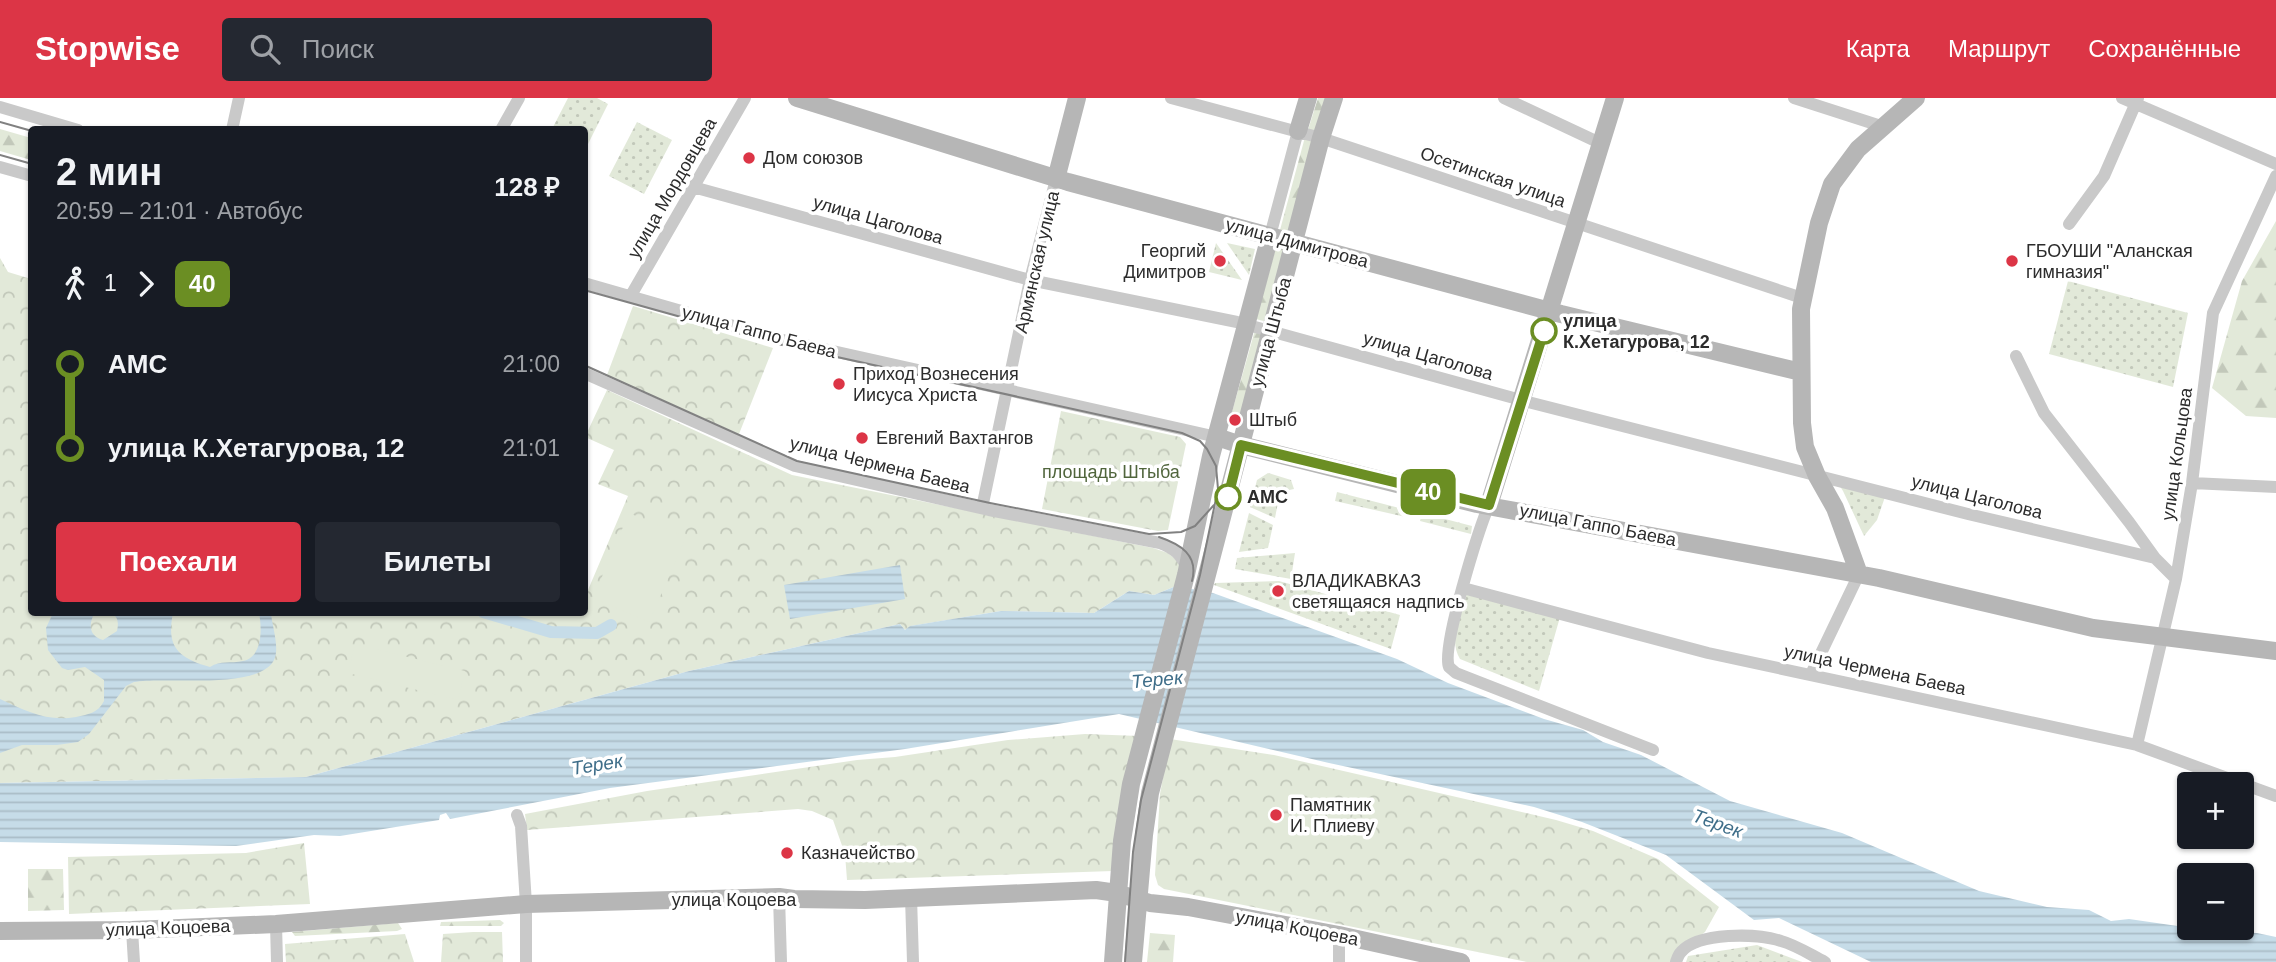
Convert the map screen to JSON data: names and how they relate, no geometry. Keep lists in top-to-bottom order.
{
  "streets": {
    "main road": [
      "улица Димитрова",
      "Армянская улица",
      "улица Гаппо Баева",
      "улица Штыба",
      "улица Коцоева"
    ],
    "street": [
      "Осетинская улица",
      "улица Мордовцева",
      "улица Цаголова",
      "улица Кольцова",
      "улица Чермена Баева"
    ]
  },
  "crossings": [
    ["Осетинская улица", "улица Штыба"],
    ["улица Мордовцева", "улица Цаголова"],
    ["улица Мордовцева", "улица Гаппо Баева"],
    ["улица Цаголова", "Армянская улица"],
    ["улица Цаголова", "улица Штыба"],
    ["улица Димитрова", "Армянская улица"],
    ["улица Димитрова", "улица Штыба"],
    ["Армянская улица", "улица Гаппо Баева"],
    ["Армянская улица", "улица Чермена Баева"],
    ["улица Гаппо Баева", "улица Штыба"],
    ["улица Гаппо Баева", "улица Кольцова"],
    ["улица Штыба", "улица Чермена Баева"],
    ["улица Штыба", "улица Коцоева"],
    ["улица Кольцова", "улица Чермена Баева"]
  ],
  "water": ["Терек"],
  "parks": ["площадь Штыба"],
  "places": [
    "Дом союзов",
    "Георгий Димитров",
    "ГБОУШИ \"Аланская гимназия\"",
    "улица К.Хетагурова, 12",
    "Приход Вознесения Иисуса Христа",
    "Штыб",
    "Евгений Вахтангов",
    "АМС",
    "ВЛАДИКАВКАЗ светящаяся надпись",
    "Памятник И. Плиеву",
    "Казначейство"
  ],
  "lines": ["bus line 40"],
  "page": {
    "header": "Stopwise",
    "search": "Поиск",
    "nav": ["Карта", "Маршрут", "Сохранённые"],
    "on_map": "40",
    "heading": ["2 мин", "20:59 – 21:01 · Автобус", "128 ₽"],
    "legs": ["1", "40"],
    "list": [
      {
        "name": "АМС",
        "value": "21:00"
      },
      {
        "name": "улица К.Хетагурова, 12",
        "value": "21:01"
      }
    ],
    "buttons": ["Поехали", "Билеты"],
    "map_buttons": ["+", "−"]
  }
}
